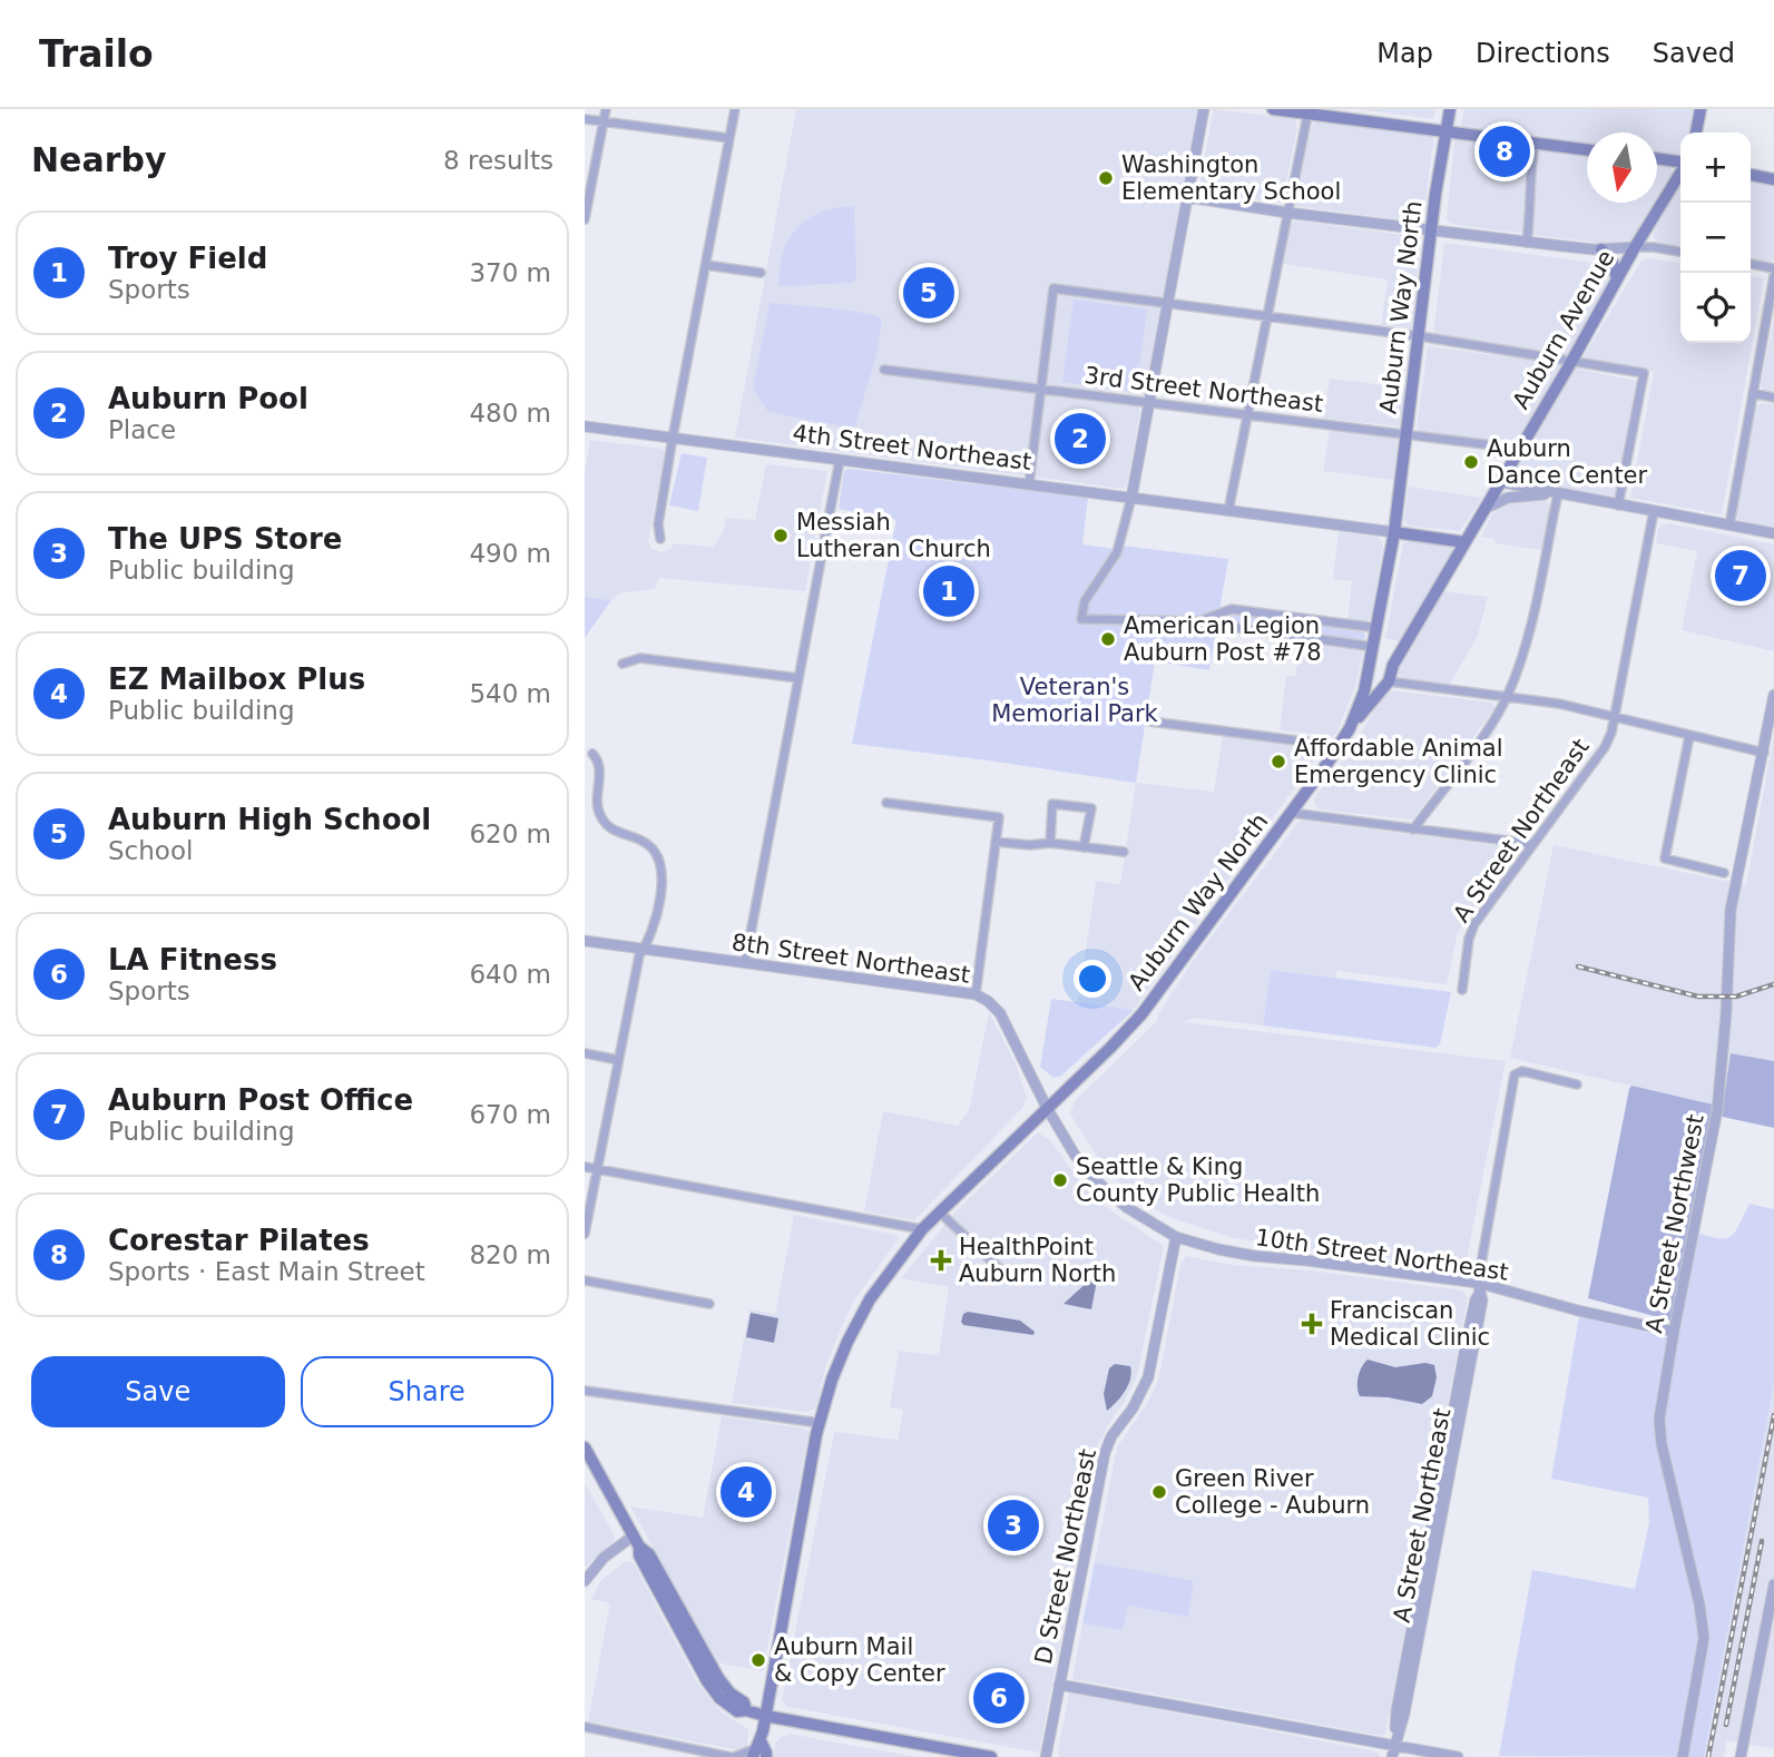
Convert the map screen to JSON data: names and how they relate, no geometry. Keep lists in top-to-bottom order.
{
  "streets": {
    "main road": ["Auburn Way North", "Auburn Avenue", "4th Street Northeast"],
    "street": [
      "3rd Street Northeast",
      "A Street Northeast",
      "8th Street Northeast",
      "A Street Northwest",
      "10th Street Northeast",
      "D Street Northeast"
    ]
  },
  "crossings": [
    ["Auburn Way North", "Auburn Avenue"],
    ["Auburn Way North", "3rd Street Northeast"],
    ["Auburn Way North", "4th Street Northeast"],
    ["Auburn Way North", "8th Street Northeast"],
    ["Auburn Avenue", "3rd Street Northeast"],
    ["Auburn Avenue", "4th Street Northeast"],
    ["A Street Northeast", "10th Street Northeast"],
    ["8th Street Northeast", "10th Street Northeast"],
    ["8th Street Northeast", "D Street Northeast"],
    ["A Street Northwest", "10th Street Northeast"],
    ["10th Street Northeast", "D Street Northeast"]
  ],
  "parks": ["Veteran's Memorial Park"],
  "places": {
    "other": [
      "Washington Elementary School",
      "Auburn Dance Center",
      "Messiah Lutheran Church",
      "American Legion Auburn Post #78",
      "Affordable Animal Emergency Clinic",
      "Seattle & King County Public Health",
      "Green River College - Auburn",
      "Auburn Mail & Copy Center"
    ],
    "health": ["HealthPoint Auburn North", "Franciscan Medical Clinic"]
  },
  "north": "bottom",
  "page": {
    "header": "Trailo",
    "nav": ["Map", "Directions", "Saved"],
    "heading": ["Nearby", "8 results"],
    "pins": [
      "8",
      "5",
      "2",
      "7",
      "1",
      "4",
      "3",
      "6"
    ],
    "map_buttons": ["+", "−"],
    "list": [
      {
        "mark": "1",
        "name": "Troy Field",
        "note": "Sports",
        "value": "370 m"
      },
      {
        "mark": "2",
        "name": "Auburn Pool",
        "note": "Place",
        "value": "480 m"
      },
      {
        "mark": "3",
        "name": "The UPS Store",
        "note": "Public building",
        "value": "490 m"
      },
      {
        "mark": "4",
        "name": "EZ Mailbox Plus",
        "note": "Public building",
        "value": "540 m"
      },
      {
        "mark": "5",
        "name": "Auburn High School",
        "note": "School",
        "value": "620 m"
      },
      {
        "mark": "6",
        "name": "LA Fitness",
        "note": "Sports",
        "value": "640 m"
      },
      {
        "mark": "7",
        "name": "Auburn Post Office",
        "note": "Public building",
        "value": "670 m"
      },
      {
        "mark": "8",
        "name": "Corestar Pilates",
        "note": "Sports · East Main Street",
        "value": "820 m"
      }
    ],
    "buttons": ["Save", "Share"]
  }
}
